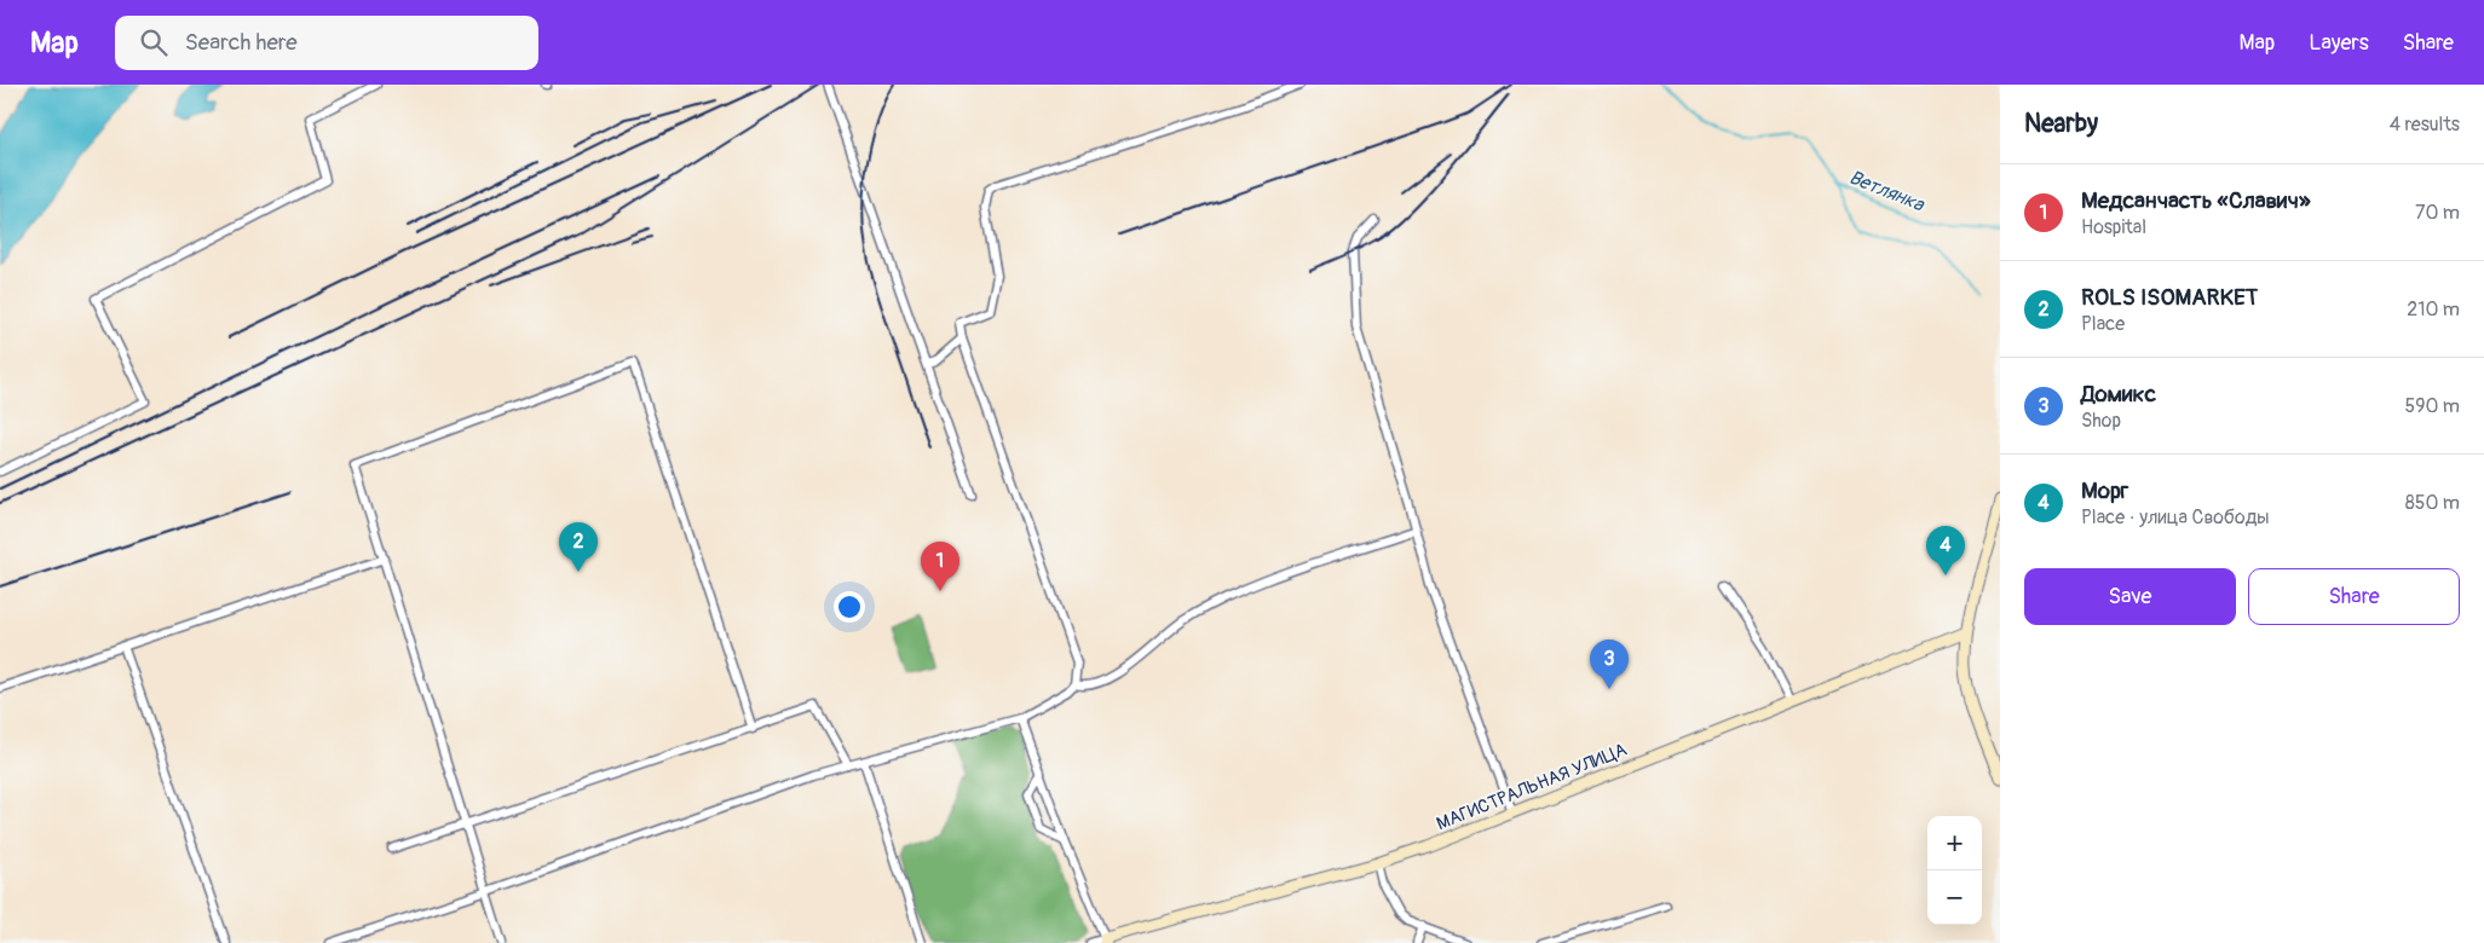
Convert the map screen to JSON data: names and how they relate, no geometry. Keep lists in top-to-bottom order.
{
  "streets": {
    "main road": ["МАГИСТРАЛЬНАЯ УЛИЦА"]
  },
  "water": ["Ветлянка"],
  "page": {
    "header": "Map",
    "search": "Search here",
    "nav": ["Map", "Layers", "Share"],
    "heading": ["Nearby", "4 results"],
    "list": [
      {
        "mark": "1",
        "name": "Медсанчасть «Славич»",
        "note": "Hospital",
        "value": "70 m"
      },
      {
        "mark": "2",
        "name": "ROLS ISOMARKET",
        "note": "Place",
        "value": "210 m"
      },
      {
        "mark": "3",
        "name": "Домикс",
        "note": "Shop",
        "value": "590 m"
      },
      {
        "mark": "4",
        "name": "Морг",
        "note": "Place · улица Свободы",
        "value": "850 m"
      }
    ],
    "pins": [
      "2",
      "4",
      "1",
      "3"
    ],
    "buttons": ["Save", "Share"],
    "map_buttons": ["+", "−"]
  }
}
